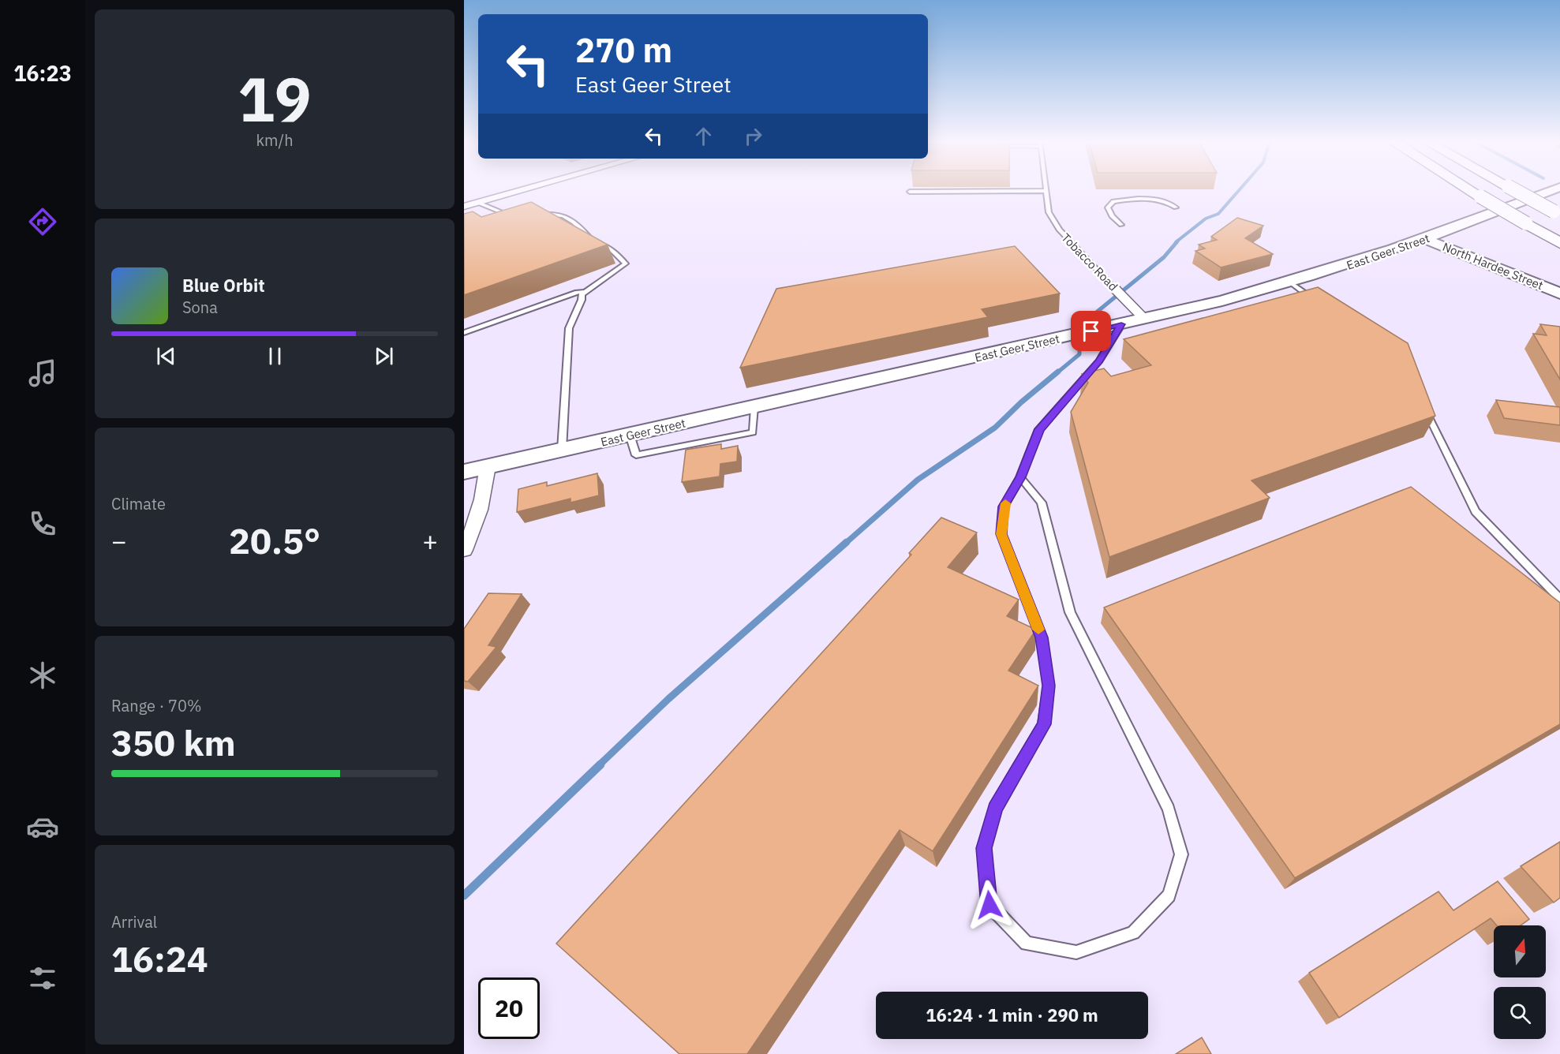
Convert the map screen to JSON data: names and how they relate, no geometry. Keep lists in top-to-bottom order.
{
  "streets": {
    "main road": ["East Geer Street", "North Hardee Street"],
    "street": ["Tobacco Road"]
  },
  "crossings": [
    ["East Geer Street", "Tobacco Road"],
    ["East Geer Street", "North Hardee Street"]
  ],
  "north": "top",
  "page": {
    "tabs": "16:23",
    "tile": [
      ["19", "km/h"],
      "Climate",
      ["Range · 70%", "350 km"],
      ["Arrival", "16:24"]
    ],
    "turn": ["270 m", "East Geer Street"],
    "song": ["Blue Orbit", "Sona"],
    "heat": ["−", "20.5°", "+"],
    "limit": "20",
    "trip": "16:24 · 1 min · 290 m"
  }
}
